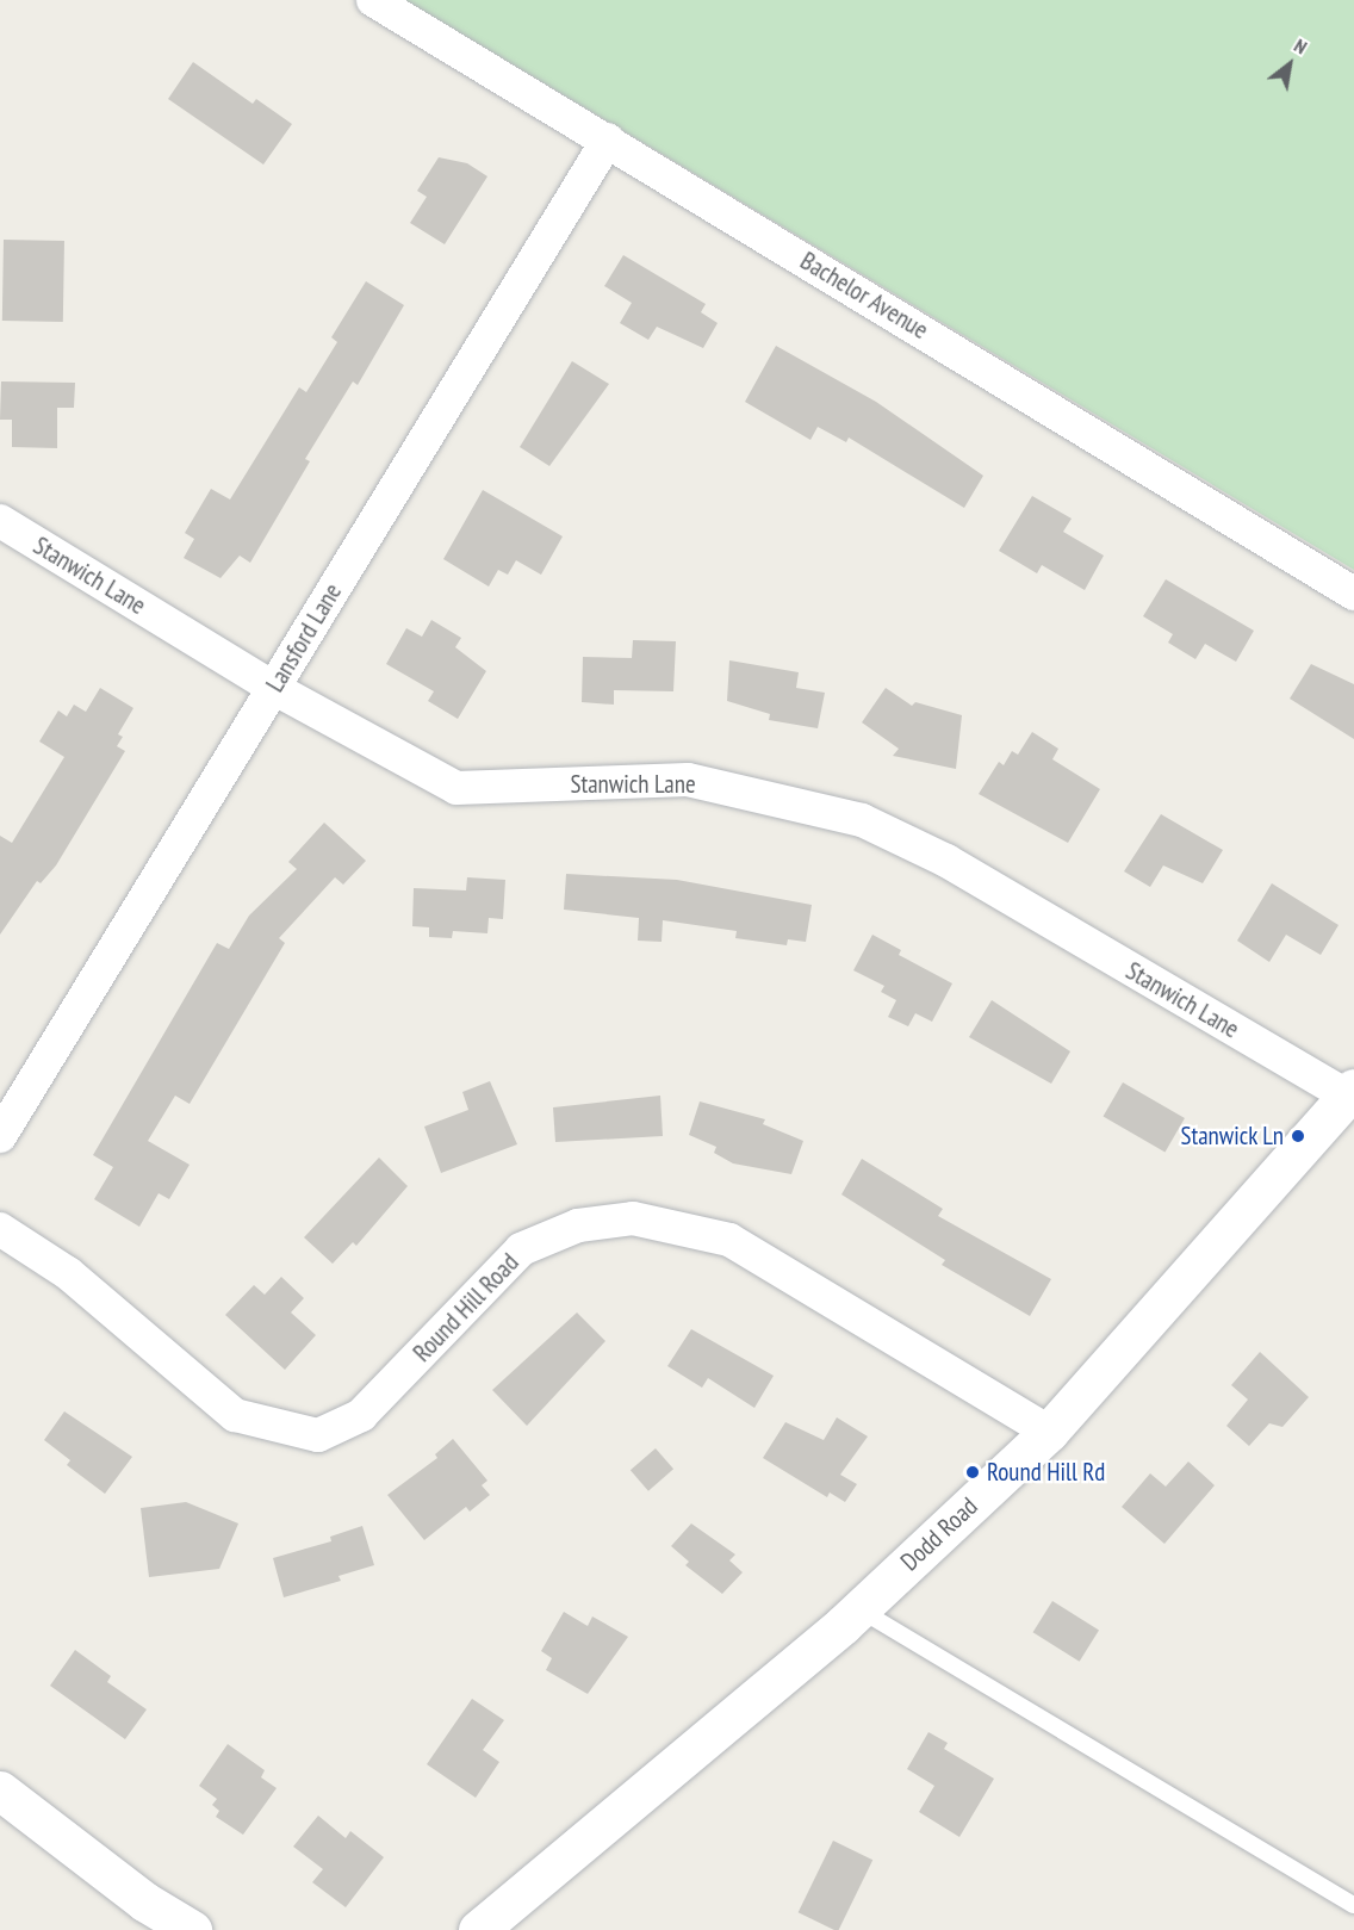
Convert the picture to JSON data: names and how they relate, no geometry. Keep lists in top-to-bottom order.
{
  "streets": {
    "main road": ["Dodd Road"],
    "street": [
      "Bachelor Avenue",
      "Stanwich Lane",
      "Lansford Lane",
      "Round Hill Road"
    ]
  },
  "crossings": [
    ["Bachelor Avenue", "Lansford Lane"],
    ["Stanwich Lane", "Lansford Lane"],
    ["Stanwich Lane", "Dodd Road"],
    ["Round Hill Road", "Dodd Road"]
  ],
  "places": ["Stanwick Ln", "Round Hill Rd"],
  "north": "top right"
}
